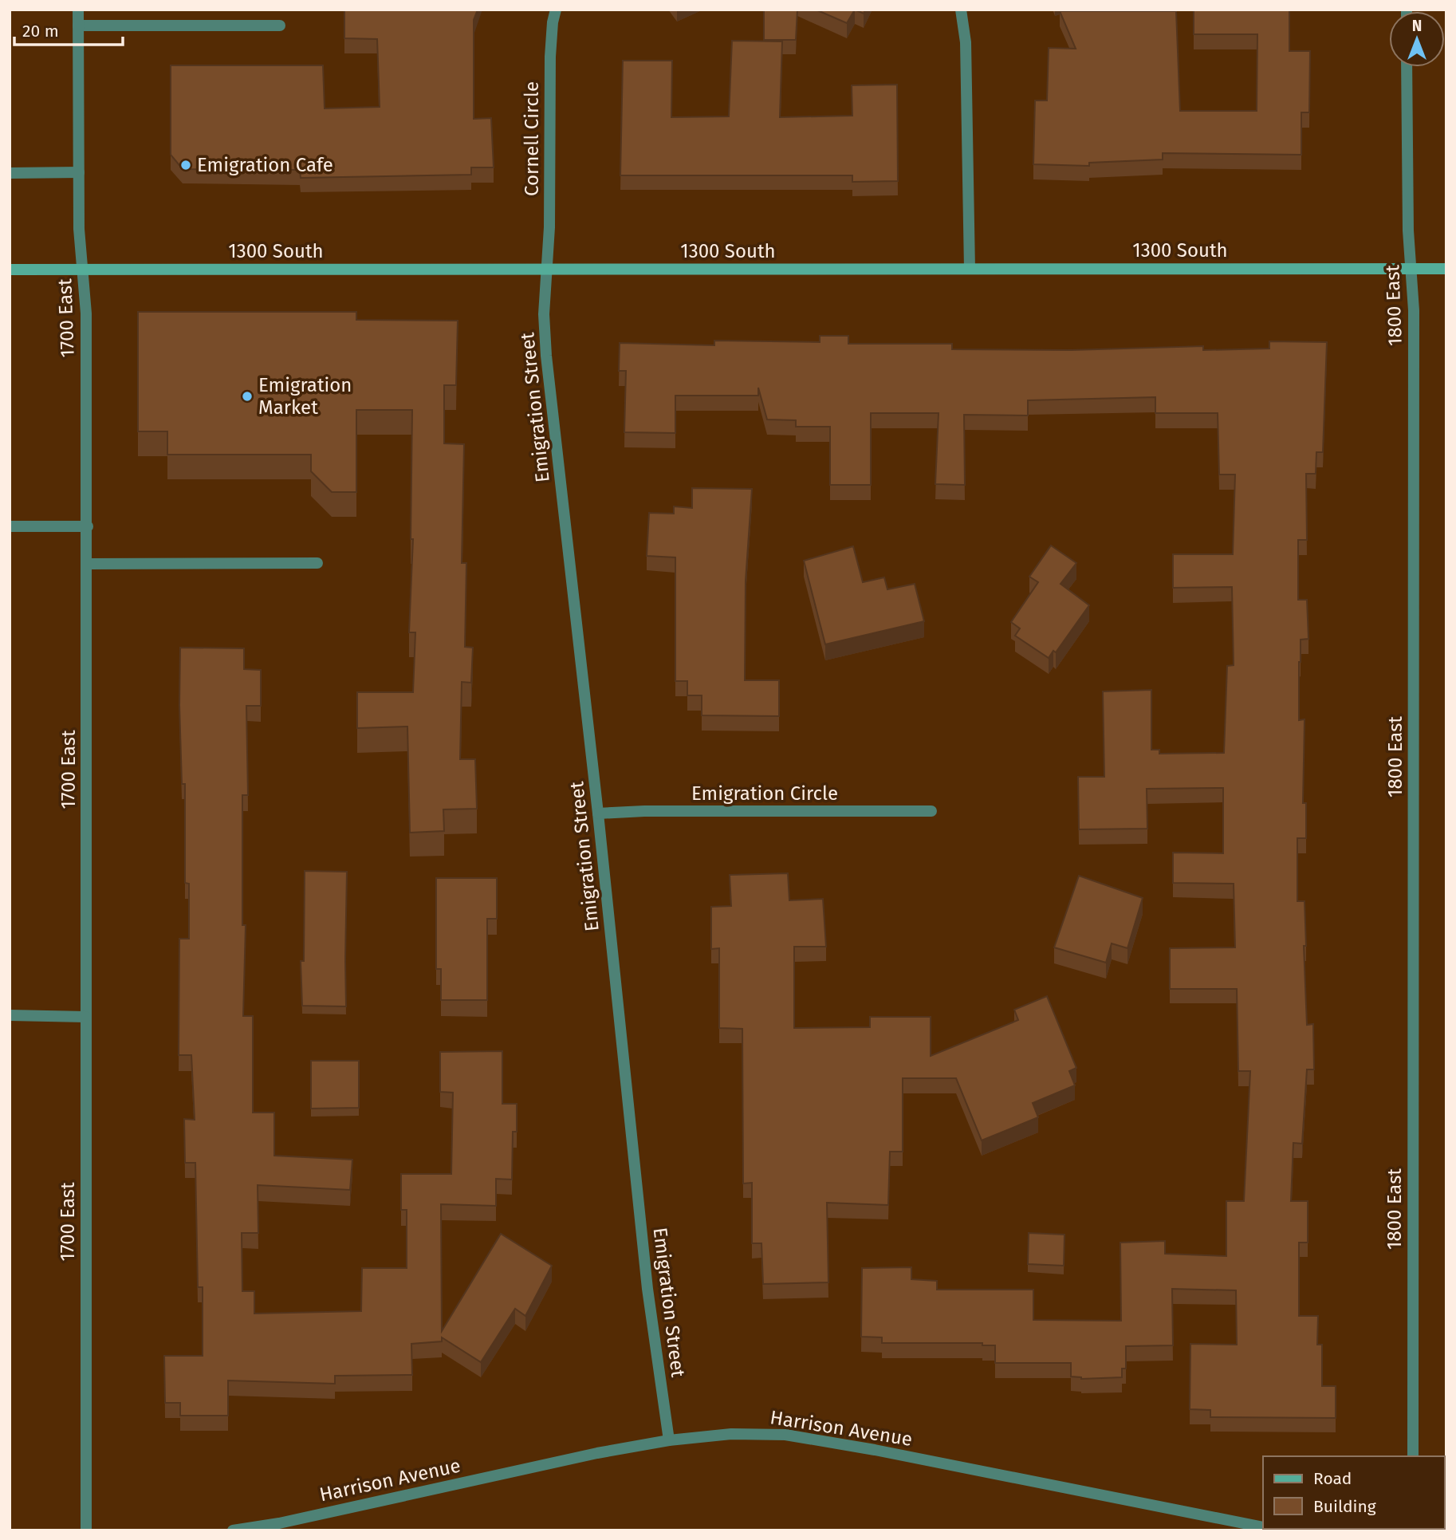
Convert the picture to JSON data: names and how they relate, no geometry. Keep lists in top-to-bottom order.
{
  "streets": {
    "street": [
      "Cornell Circle",
      "1300 South",
      "1800 East",
      "1700 East",
      "Emigration Street",
      "Emigration Circle",
      "Harrison Avenue"
    ]
  },
  "crossings": [
    ["Cornell Circle", "1300 South"],
    ["Cornell Circle", "Emigration Street"],
    ["1300 South", "1800 East"],
    ["1300 South", "1700 East"],
    ["1300 South", "Emigration Street"],
    ["Emigration Street", "Emigration Circle"],
    ["Emigration Street", "Harrison Avenue"]
  ],
  "places": ["Emigration Cafe", "Emigration Market"],
  "legend": ["Road", "Building"],
  "scale_bar": "20 m",
  "north": "top"
}
